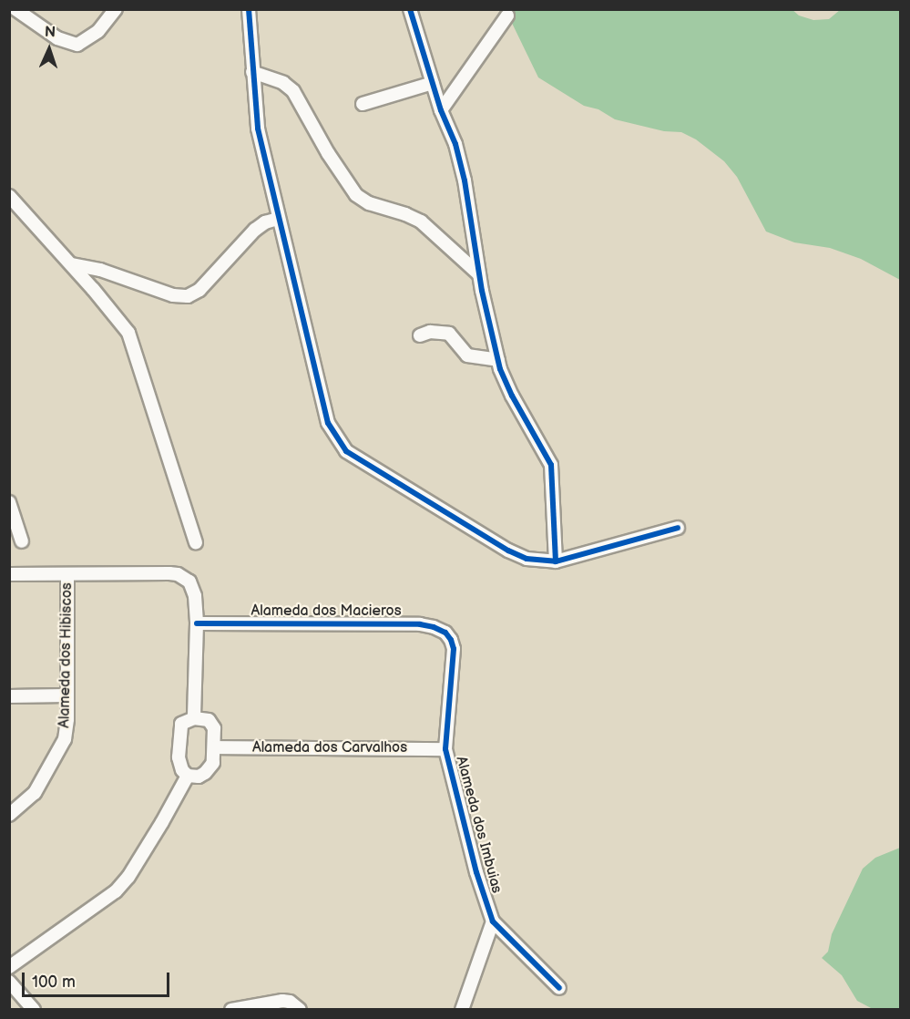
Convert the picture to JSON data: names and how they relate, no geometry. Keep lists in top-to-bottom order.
{
  "streets": {
    "street": [
      "Alameda dos Macieros",
      "Alameda dos Hibiscos",
      "Alameda dos Carvalhos",
      "Alameda dos Imbuias"
    ]
  },
  "crossings": [
    ["Alameda dos Macieros", "Alameda dos Imbuias"],
    ["Alameda dos Carvalhos", "Alameda dos Imbuias"]
  ],
  "scale_bar": "100 m",
  "north": "top"
}
